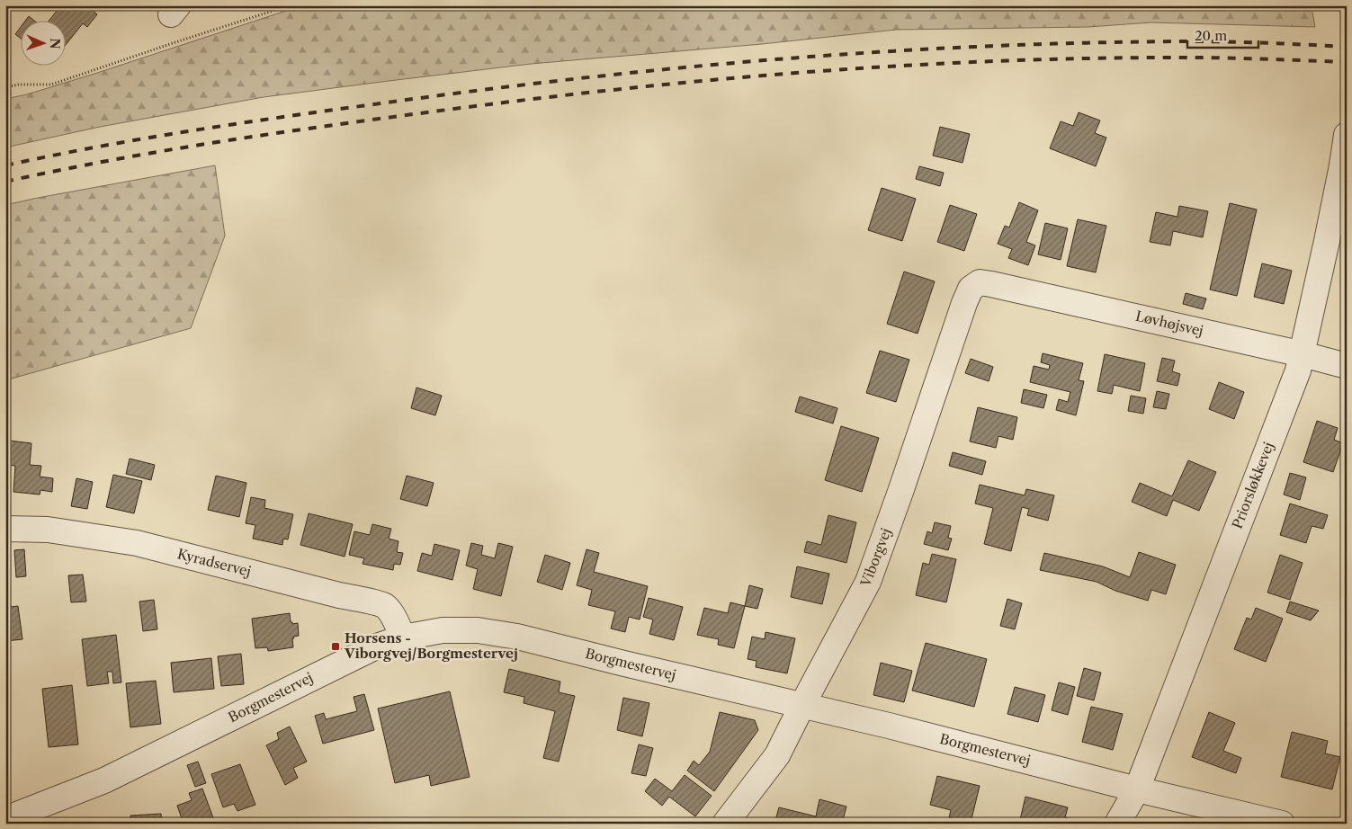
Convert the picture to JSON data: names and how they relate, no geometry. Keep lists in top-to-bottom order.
{
  "streets": {
    "street": [
      "Løvhøjsvej",
      "Priorsløkkevej",
      "Viborgvej",
      "Kyradservej",
      "Borgmestervej"
    ]
  },
  "crossings": [
    ["Løvhøjsvej", "Priorsløkkevej"],
    ["Løvhøjsvej", "Viborgvej"],
    ["Priorsløkkevej", "Borgmestervej"],
    ["Viborgvej", "Borgmestervej"],
    ["Kyradservej", "Borgmestervej"]
  ],
  "places": {
    "transit": ["Horsens - Viborgvej/Borgmestervej"]
  },
  "scale_bar": "20 m",
  "north": "right"
}
